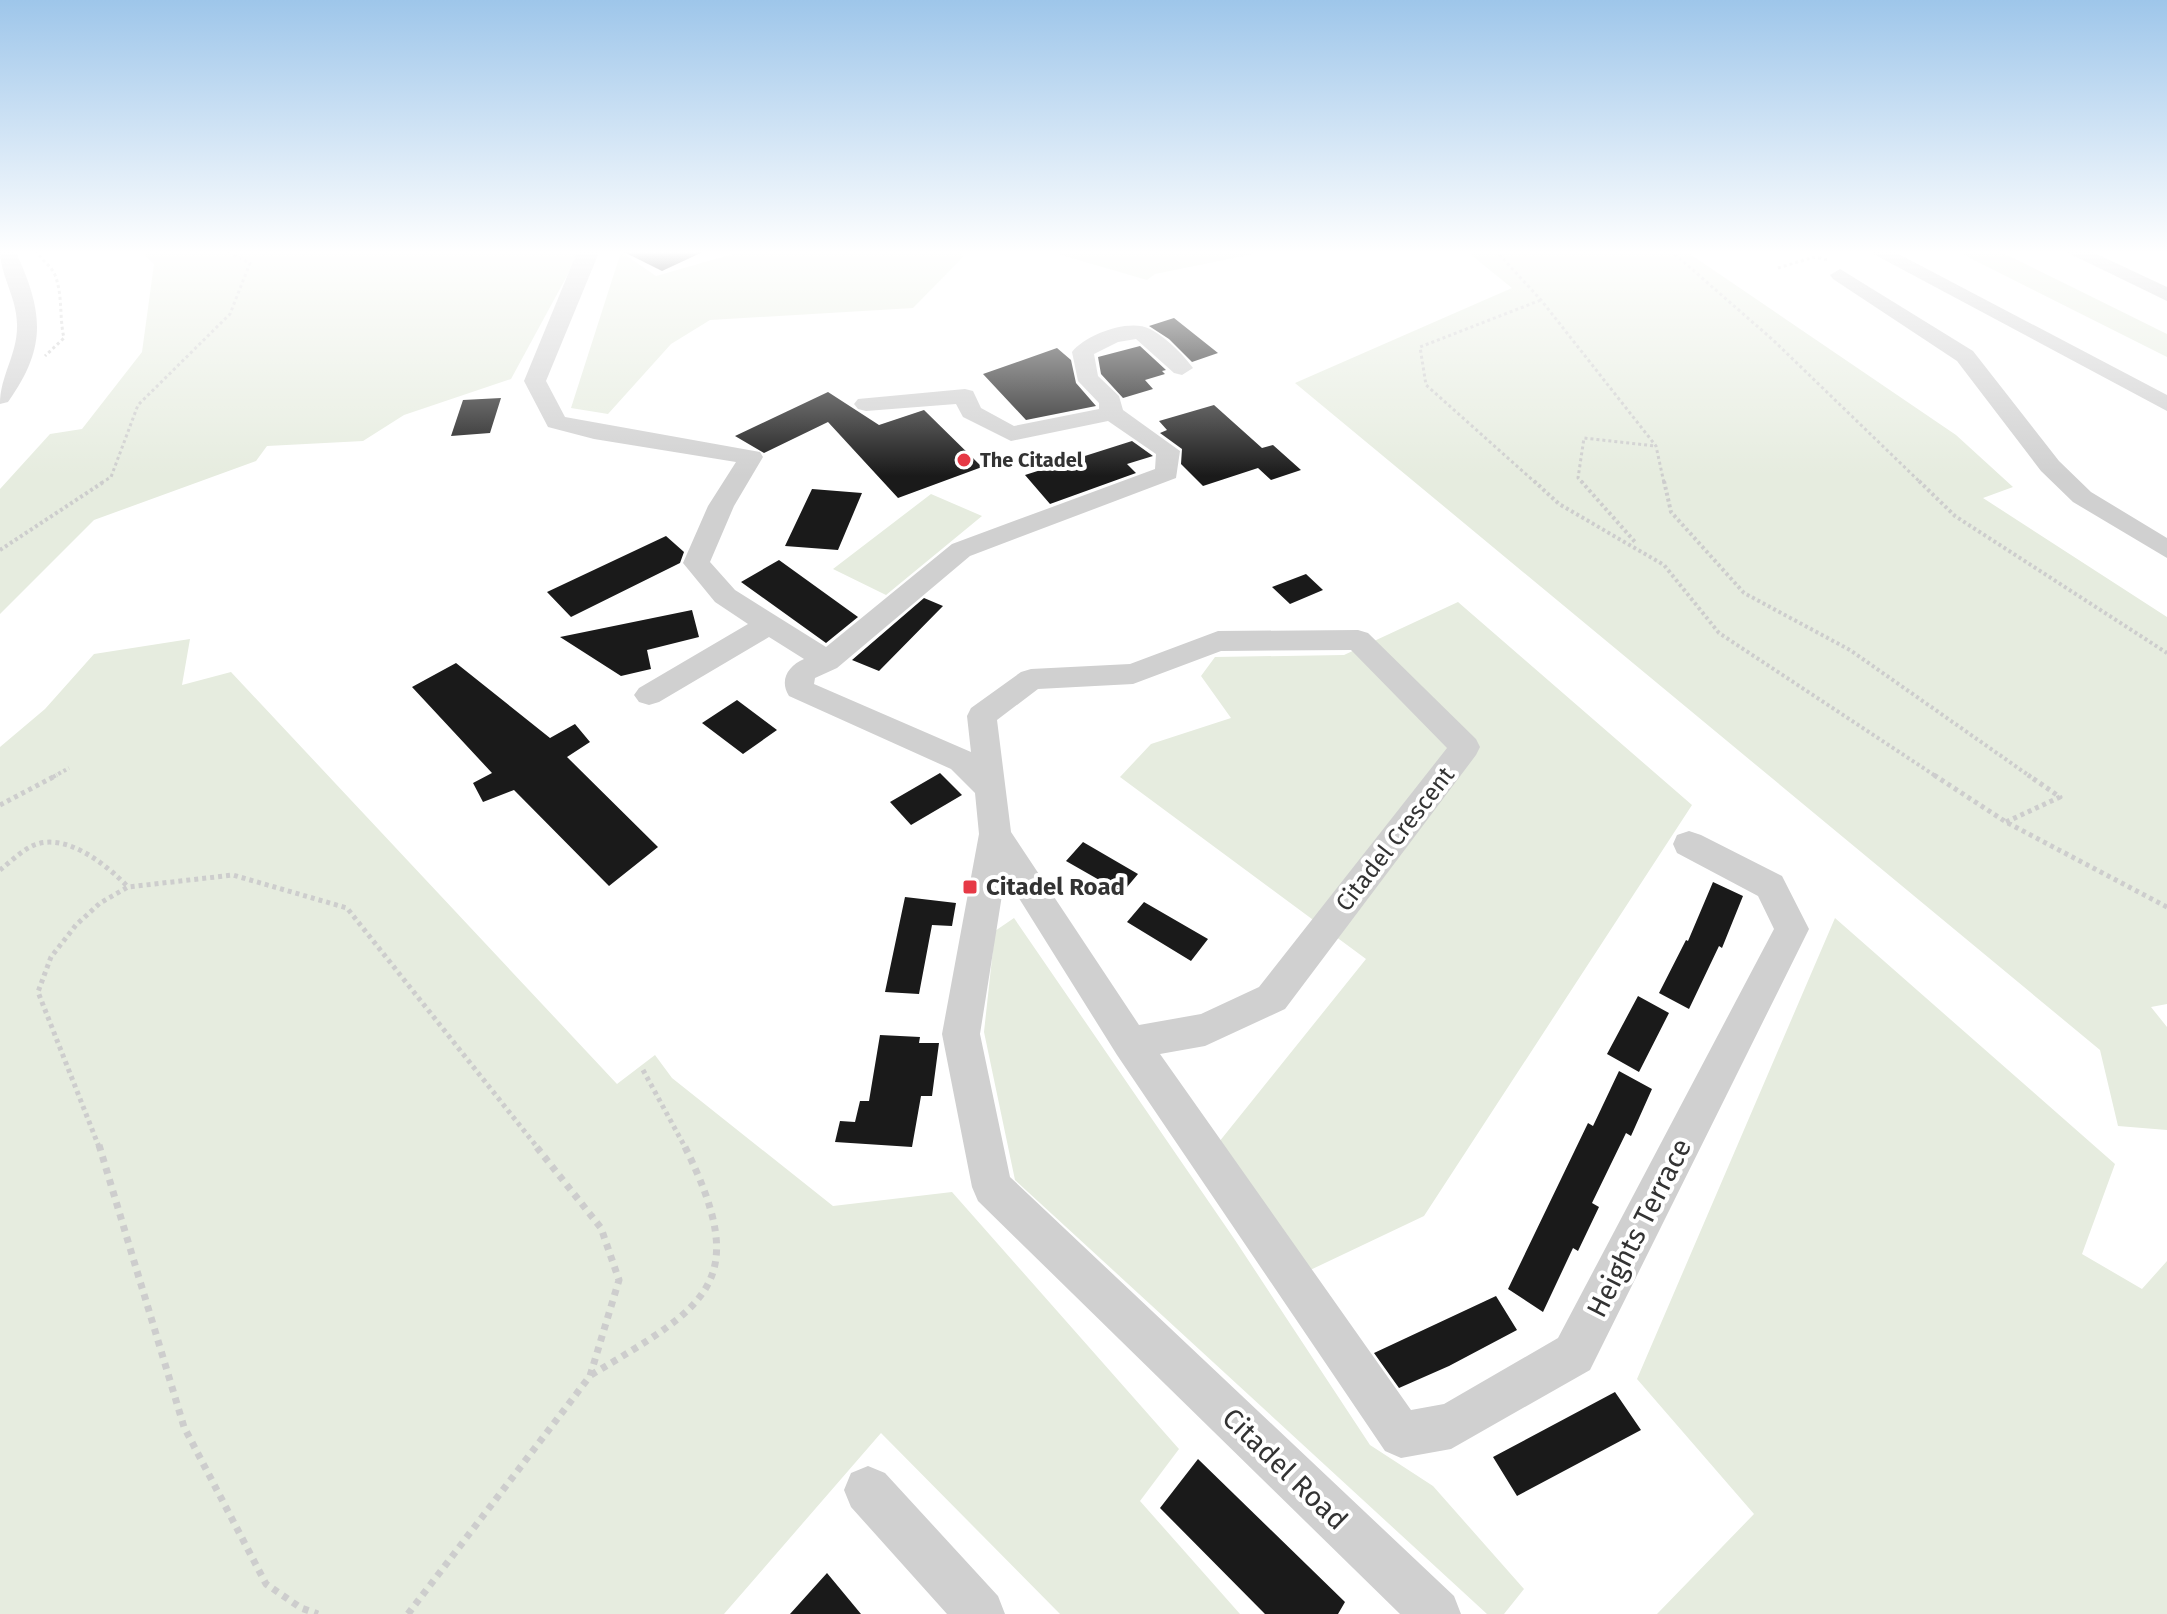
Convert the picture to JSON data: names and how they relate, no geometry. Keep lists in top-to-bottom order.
{
  "streets": {
    "street": ["Citadel Crescent", "Heights Terrace", "Citadel Road"]
  },
  "crossings": [
    ["Citadel Crescent", "Heights Terrace"],
    ["Citadel Crescent", "Citadel Road"]
  ],
  "places": {
    "other": ["The Citadel"],
    "transit": ["Citadel Road"]
  }
}
